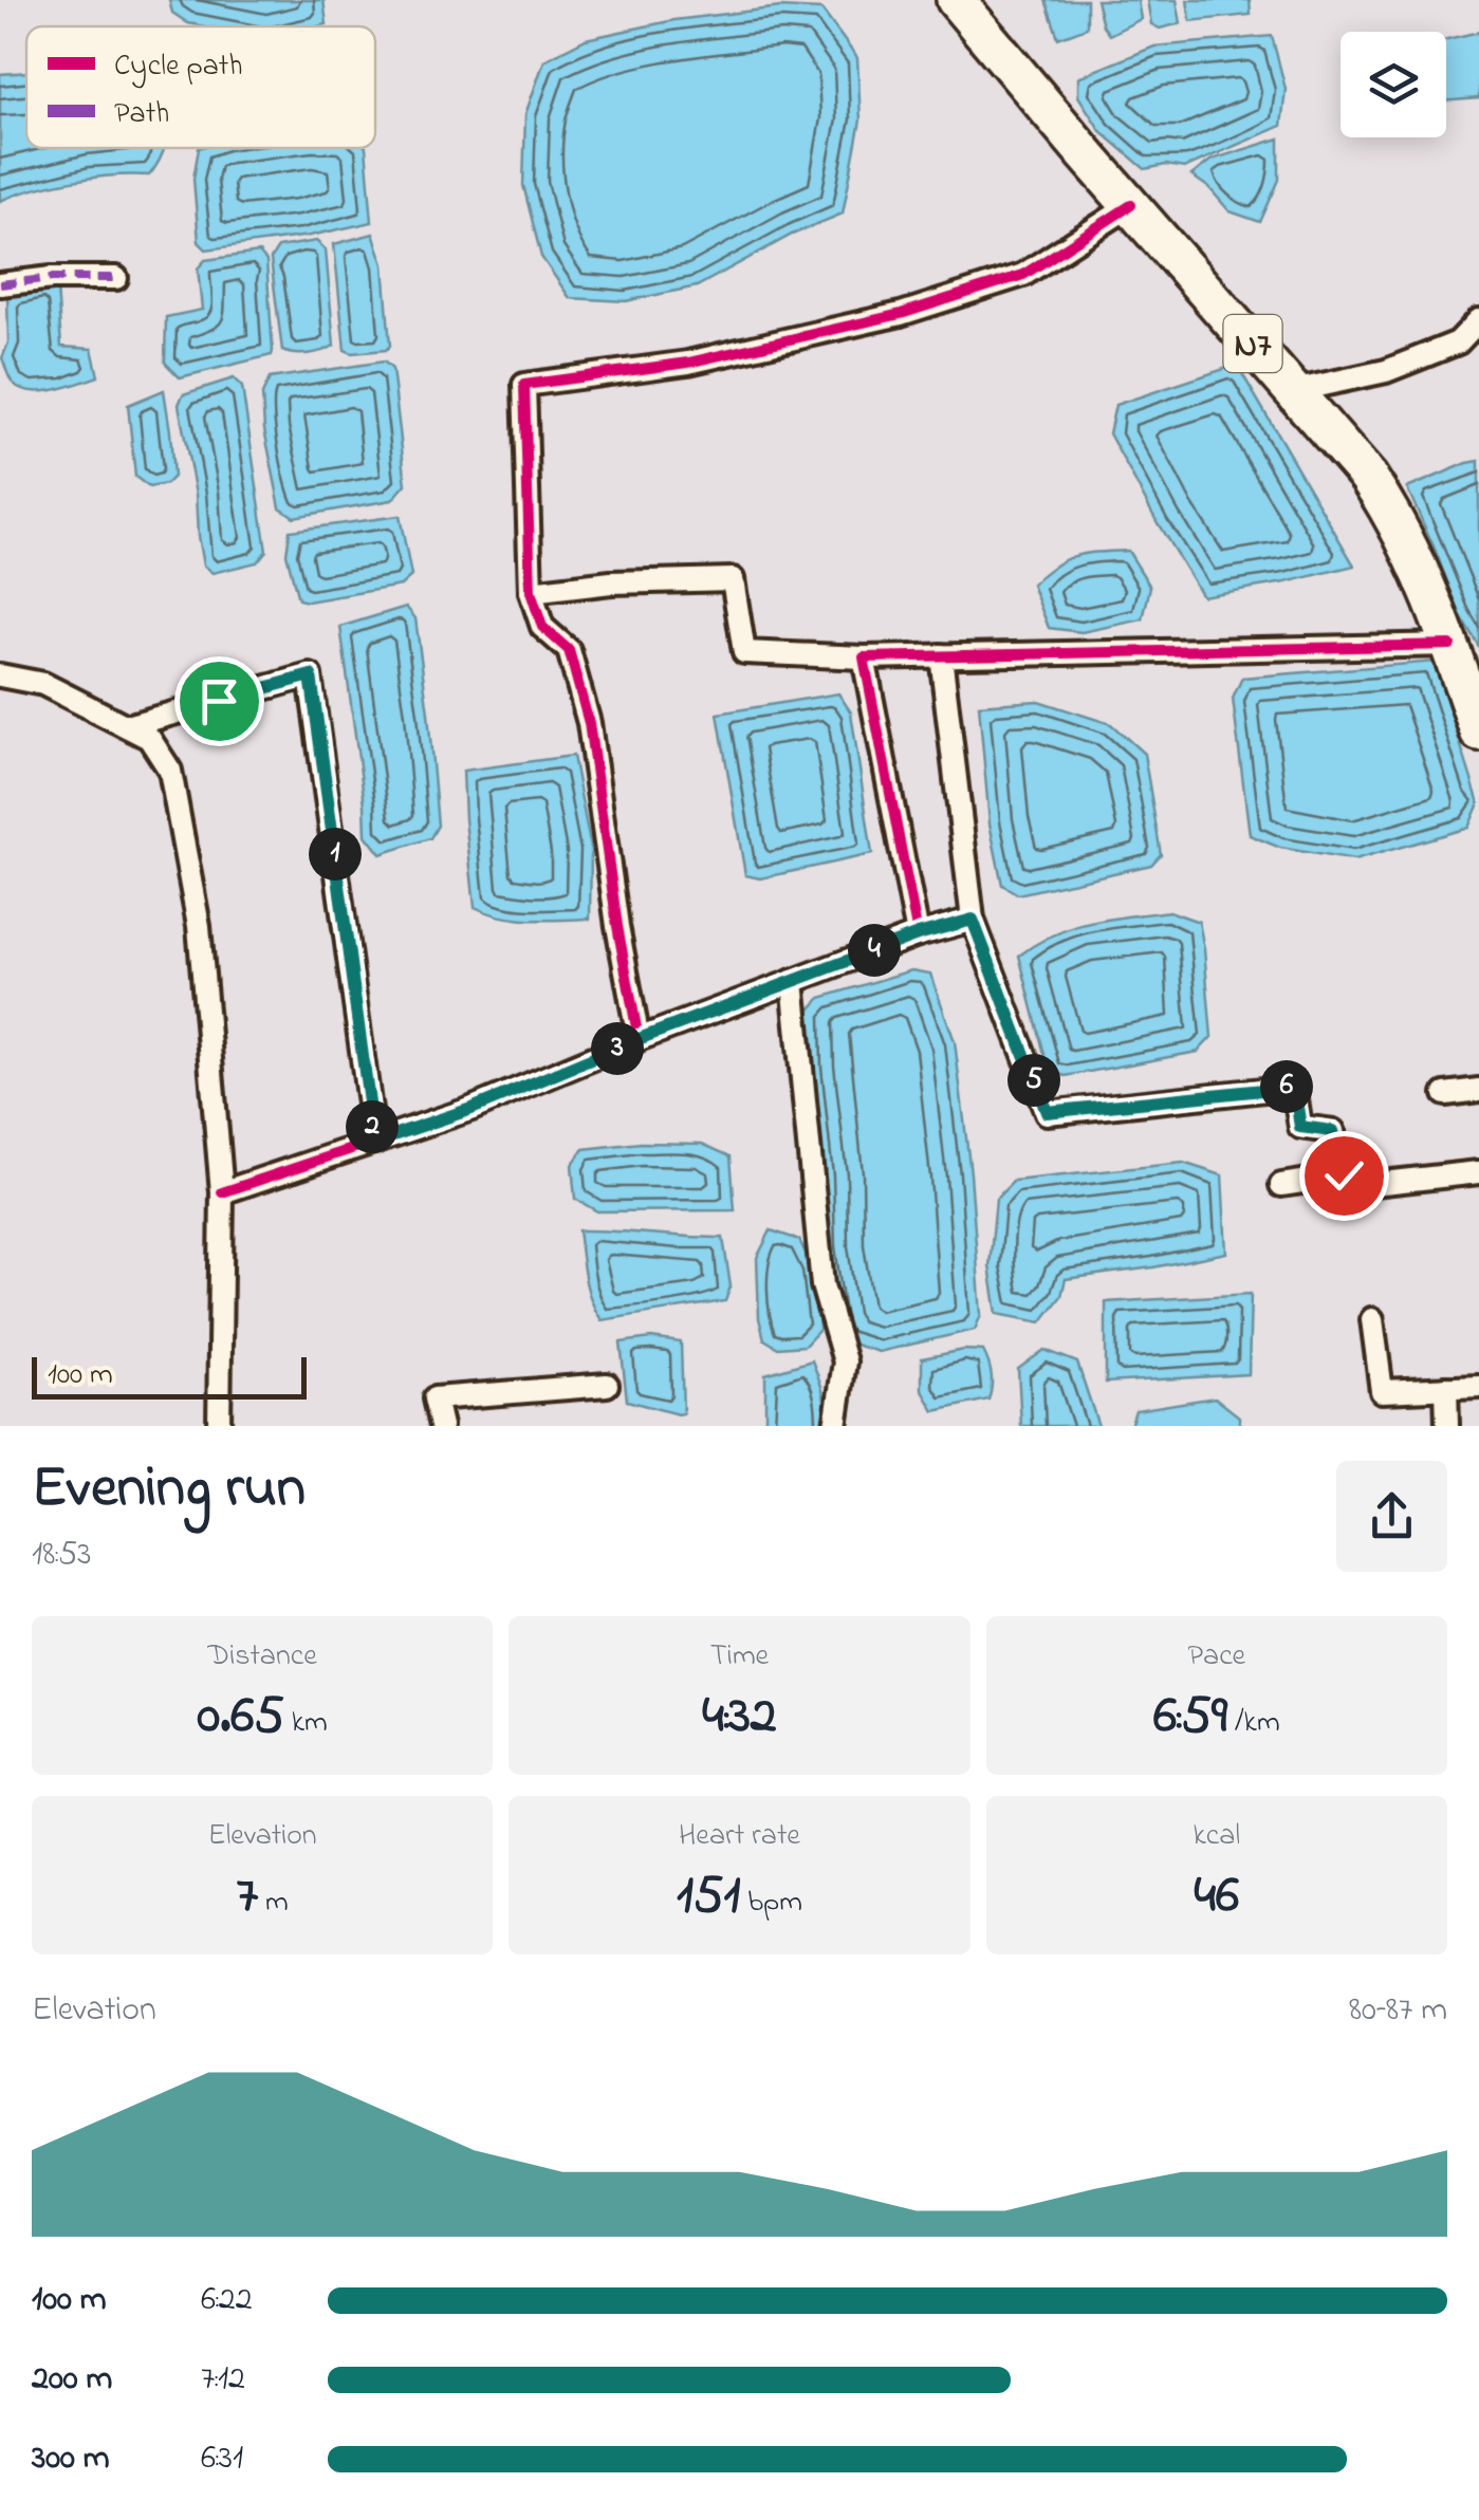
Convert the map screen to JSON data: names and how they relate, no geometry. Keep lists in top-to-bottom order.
{
  "streets": {
    "highway": ["N7"]
  },
  "legend": ["Cycle path", "Path"],
  "scale_bar": "100 m",
  "page": {
    "pins": [
      "1",
      "4",
      "3",
      "5",
      "6",
      "2"
    ],
    "scale": "100 m",
    "heading": ["Evening run", "18:53"],
    "stats": [
      ["Distance", "0.65 km"],
      ["Time", "4:32"],
      ["Pace", "6:59 /km"],
      ["Elevation", "7 m"],
      ["Heart rate", "151 bpm"],
      ["kcal", "46"]
    ],
    "chart": ["Elevation", "80–87 m"],
    "list": [
      {
        "name": "100 m",
        "note": "6:22"
      },
      {
        "name": "200 m",
        "note": "7:12"
      },
      {
        "name": "300 m",
        "note": "6:31"
      }
    ]
  }
}
